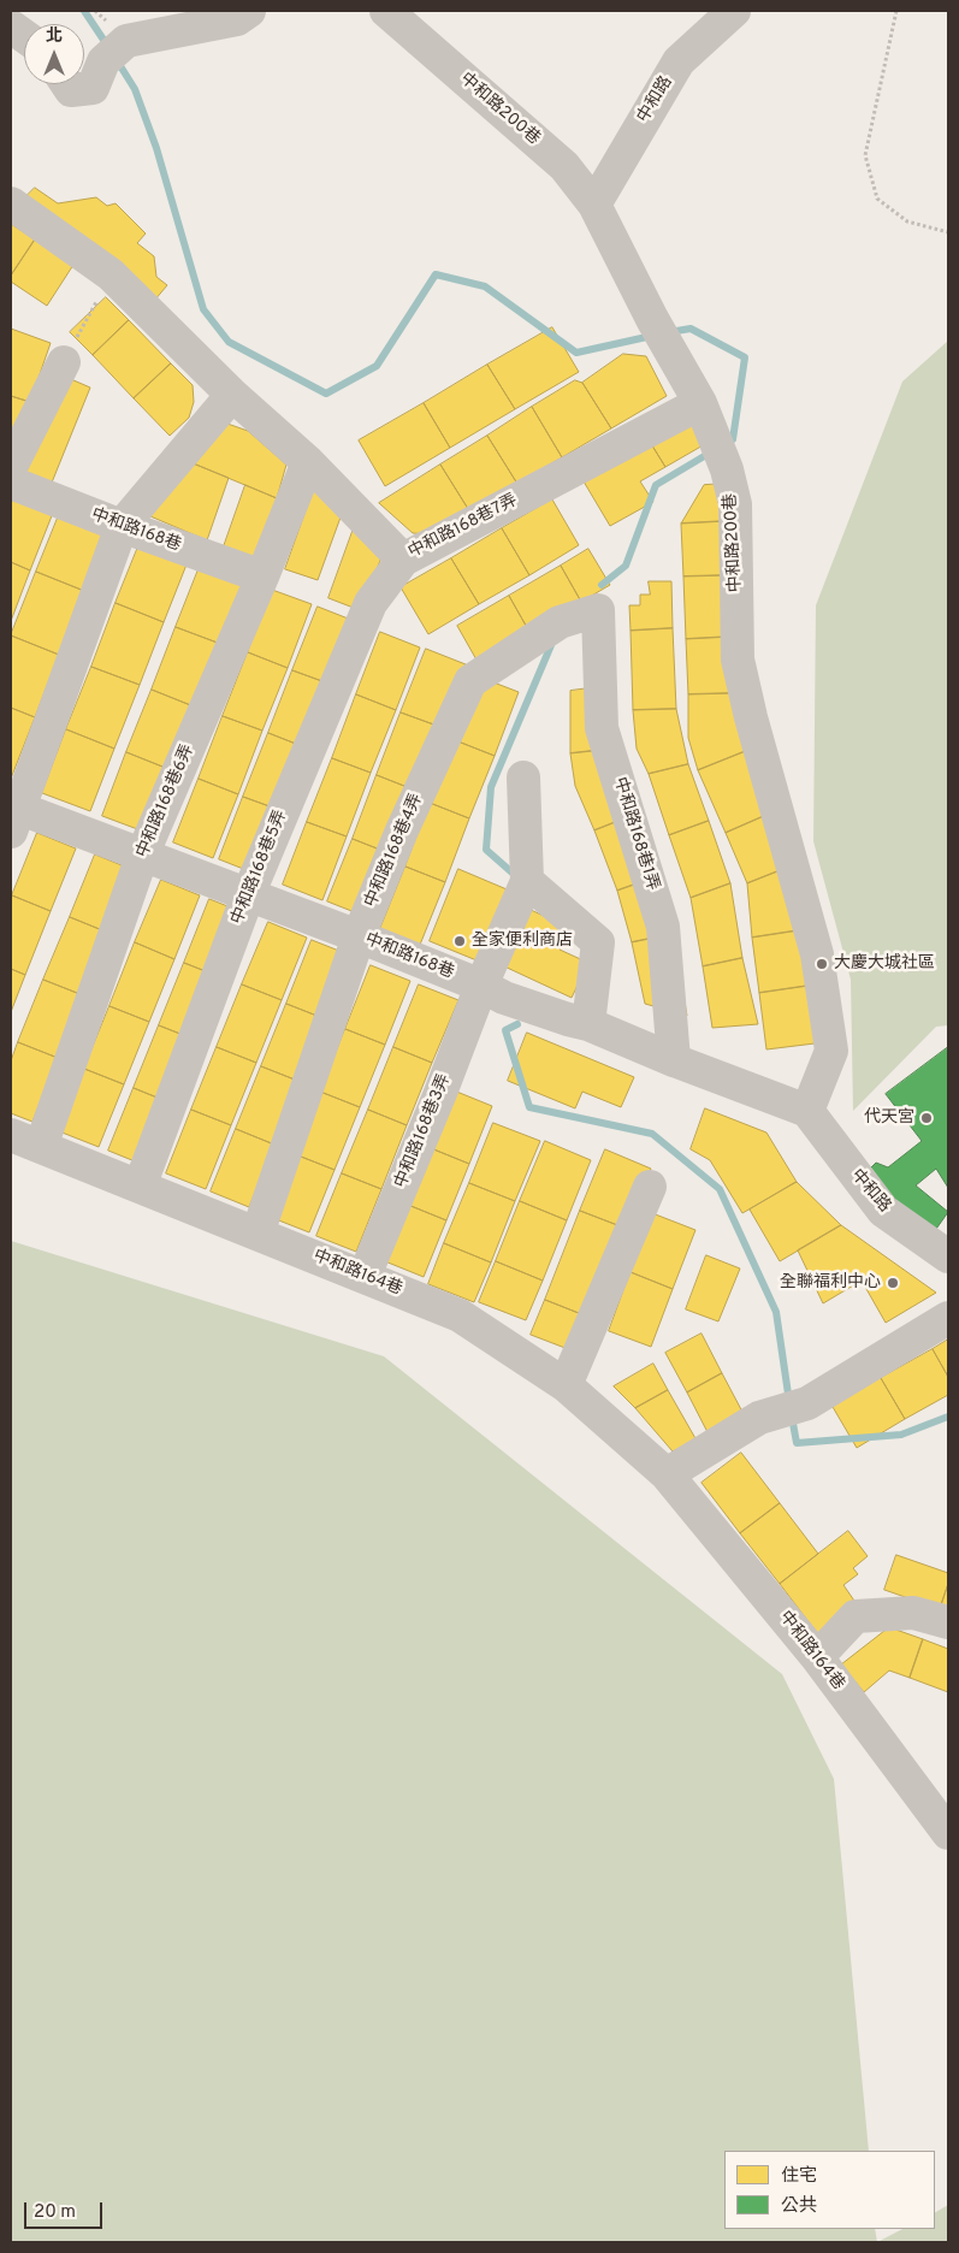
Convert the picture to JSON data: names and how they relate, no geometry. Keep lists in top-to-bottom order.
{
  "streets": {
    "street": [
      "中和路",
      "中和路200巷",
      "中和路168巷7弄",
      "中和路168巷",
      "中和路168巷6弄",
      "中和路168巷1弄",
      "中和路168巷4弄",
      "中和路168巷5弄",
      "中和路168巷3弄",
      "中和路164巷"
    ]
  },
  "crossings": [
    ["中和路", "中和路200巷"],
    ["中和路", "中和路168巷"],
    ["中和路200巷", "中和路168巷7弄"],
    ["中和路200巷", "中和路168巷"],
    ["中和路168巷7弄", "中和路168巷6弄"],
    ["中和路168巷7弄", "中和路168巷5弄"],
    ["中和路168巷", "中和路168巷6弄"],
    ["中和路168巷", "中和路168巷1弄"],
    ["中和路168巷", "中和路168巷4弄"],
    ["中和路168巷", "中和路168巷5弄"],
    ["中和路168巷", "中和路168巷3弄"],
    ["中和路168巷6弄", "中和路164巷"],
    ["中和路168巷1弄", "中和路168巷4弄"],
    ["中和路168巷4弄", "中和路164巷"],
    ["中和路168巷5弄", "中和路164巷"],
    ["中和路168巷3弄", "中和路164巷"]
  ],
  "places": [
    "全家便利商店",
    "大慶大城社區",
    "代天宮",
    "全聯福利中心"
  ],
  "legend": ["住宅", "公共"],
  "scale_bar": "20 m",
  "north": "top"
}
